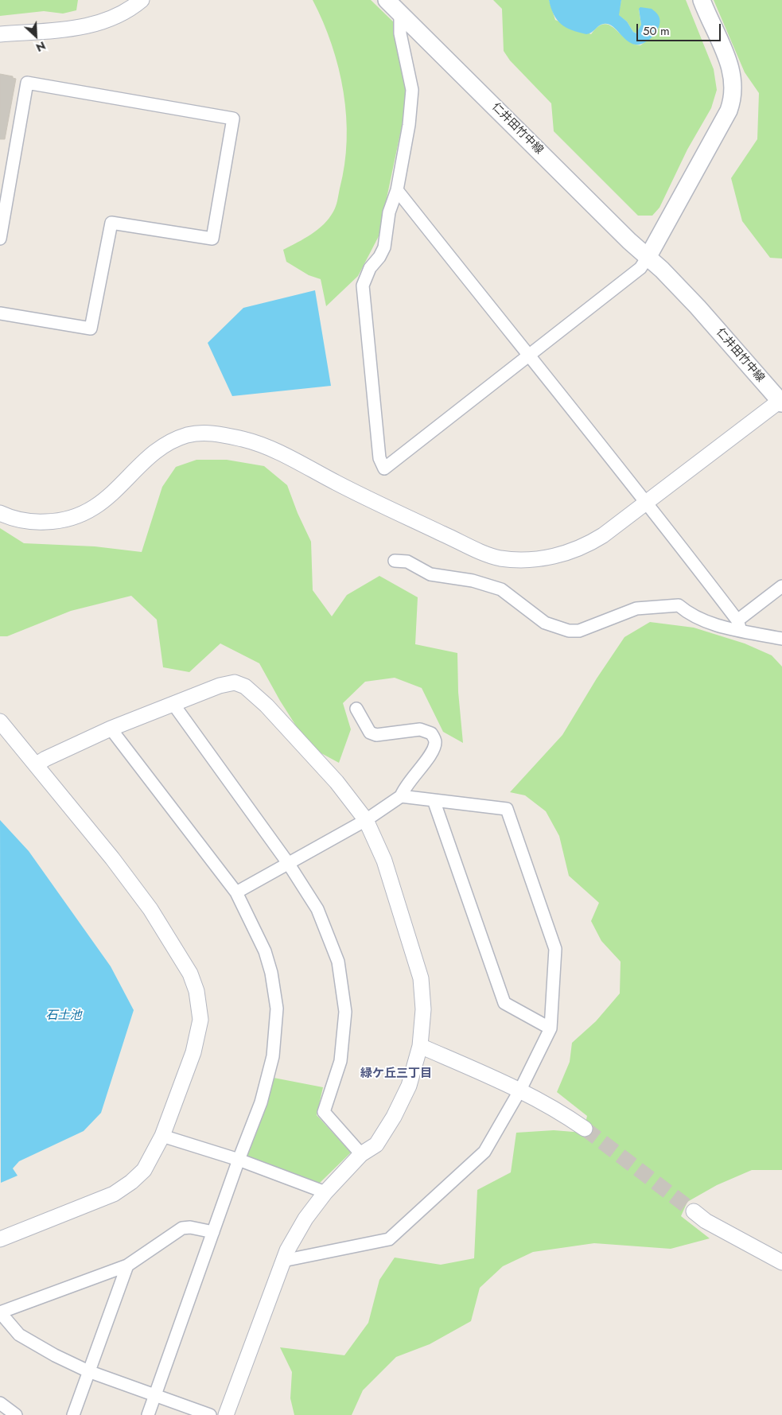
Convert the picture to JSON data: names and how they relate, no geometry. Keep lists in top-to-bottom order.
{
  "streets": {
    "main road": ["仁井田竹中線"]
  },
  "districts": ["緑ケ丘三丁目"],
  "water": ["石土池"],
  "scale_bar": "50 m",
  "north": "bottom right"
}
